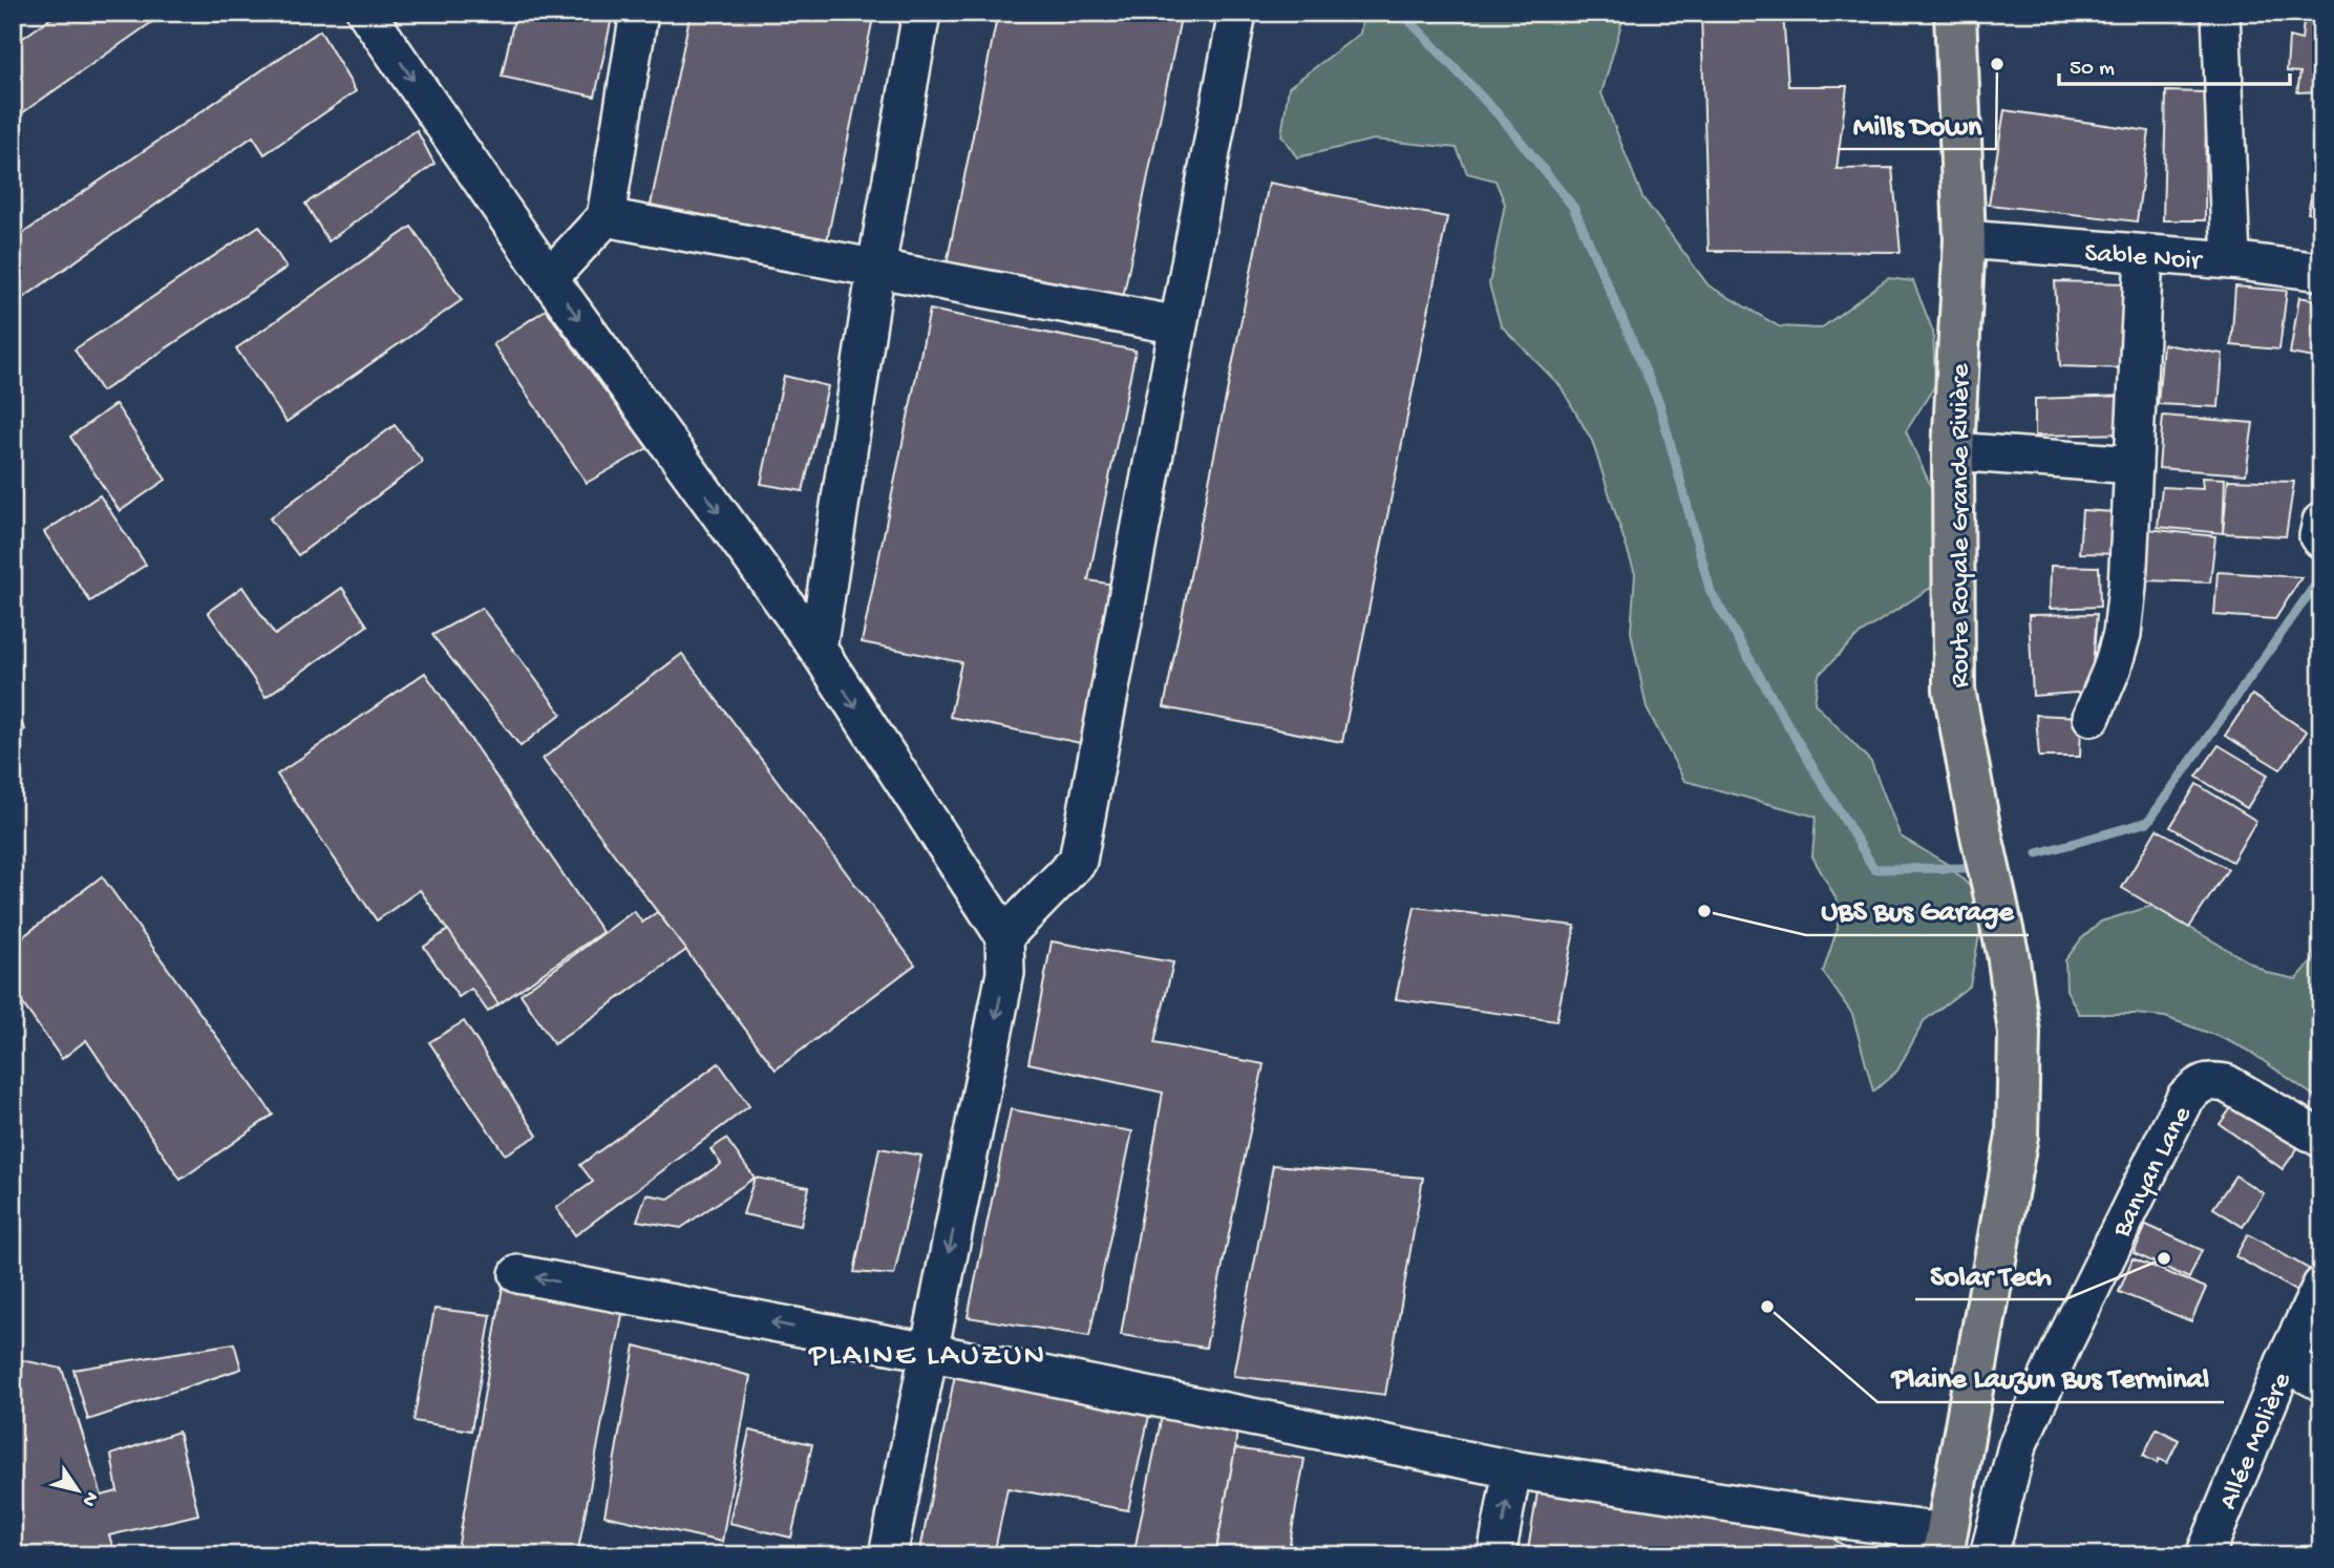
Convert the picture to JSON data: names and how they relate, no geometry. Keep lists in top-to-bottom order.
{
  "streets": {
    "main road": ["Route Royale Grande Rivière"],
    "street": ["Sable Noir", "Banyan Lane", "Allée Molière"]
  },
  "crossings": [
    ["Sable Noir", "Route Royale Grande Rivière"]
  ],
  "districts": ["PLAINE LAUZUN"],
  "places": [
    "Mills Down",
    "UBS Bus Garage",
    "Solar Tech",
    "Plaine Lauzun Bus Terminal"
  ],
  "scale_bar": "50 m",
  "north": "bottom right"
}
